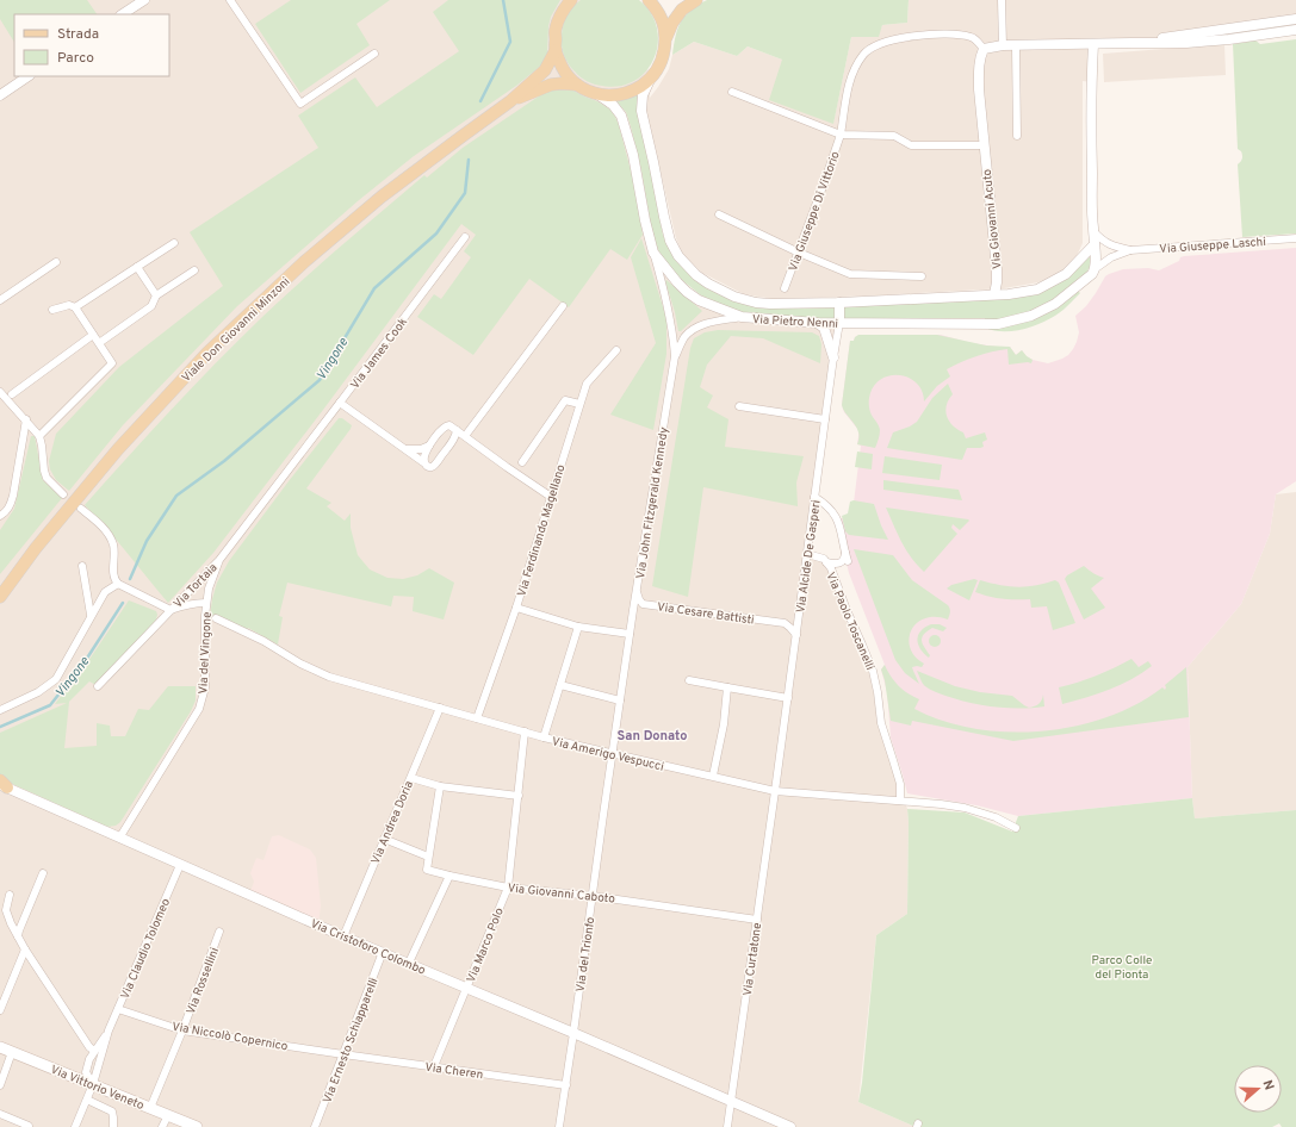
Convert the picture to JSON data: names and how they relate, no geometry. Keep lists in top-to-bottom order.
{
  "streets": {
    "main road": ["Viale Don Giovanni Minzoni", "Via Vittorio Veneto"],
    "street": [
      "Via Giuseppe Di Vittorio",
      "Via Giovanni Acuto",
      "Via Giuseppe Laschi",
      "Via Pietro Nenni",
      "Via James Cook",
      "Via John Fitzgerald Kennedy",
      "Via Ferdinando Magellano",
      "Via Alcide De Gasperi",
      "Via Tortaia",
      "Via Cesare Battisti",
      "Via Paolo Toscanelli",
      "Via del Vingone",
      "Via Amerigo Vespucci",
      "Via Andrea Doria",
      "Via Giovanni Caboto",
      "Via Marco Polo",
      "Via Cristoforo Colombo",
      "Via Claudio Tolomeo",
      "Via del Trionfo",
      "Via Curtatone",
      "Via Rossellini",
      "Via Niccolò Copernico",
      "Via Ernesto Schiapparelli",
      "Via Cheren"
    ]
  },
  "crossings": [
    ["Via Giovanni Acuto", "Via Pietro Nenni"],
    ["Via Giuseppe Laschi", "Via Pietro Nenni"],
    ["Via Pietro Nenni", "Via John Fitzgerald Kennedy"],
    ["Via Pietro Nenni", "Via Alcide De Gasperi"],
    ["Via James Cook", "Via del Vingone"],
    ["Via John Fitzgerald Kennedy", "Via Cesare Battisti"],
    ["Via John Fitzgerald Kennedy", "Via Amerigo Vespucci"],
    ["Via John Fitzgerald Kennedy", "Via del Trionfo"],
    ["Via Ferdinando Magellano", "Via Amerigo Vespucci"],
    ["Via Alcide De Gasperi", "Via Paolo Toscanelli"],
    ["Via Alcide De Gasperi", "Via Amerigo Vespucci"],
    ["Via Alcide De Gasperi", "Via Curtatone"],
    ["Via Tortaia", "Via del Vingone"],
    ["Via Paolo Toscanelli", "Via Amerigo Vespucci"],
    ["Via del Vingone", "Via Cristoforo Colombo"],
    ["Via Amerigo Vespucci", "Via Andrea Doria"],
    ["Via Amerigo Vespucci", "Via Marco Polo"],
    ["Via Amerigo Vespucci", "Via del Trionfo"],
    ["Via Amerigo Vespucci", "Via Curtatone"],
    ["Via Andrea Doria", "Via Cristoforo Colombo"],
    ["Via Giovanni Caboto", "Via Marco Polo"],
    ["Via Giovanni Caboto", "Via del Trionfo"],
    ["Via Giovanni Caboto", "Via Curtatone"],
    ["Via Marco Polo", "Via Cristoforo Colombo"],
    ["Via Marco Polo", "Via Cheren"],
    ["Via Cristoforo Colombo", "Via Claudio Tolomeo"],
    ["Via Cristoforo Colombo", "Via del Trionfo"],
    ["Via Cristoforo Colombo", "Via Curtatone"],
    ["Via Cristoforo Colombo", "Via Ernesto Schiapparelli"],
    ["Via Claudio Tolomeo", "Via Niccolò Copernico"],
    ["Via Claudio Tolomeo", "Via Vittorio Veneto"],
    ["Via del Trionfo", "Via Cheren"],
    ["Via Rossellini", "Via Niccolò Copernico"],
    ["Via Rossellini", "Via Vittorio Veneto"],
    ["Via Niccolò Copernico", "Via Ernesto Schiapparelli"],
    ["Via Niccolò Copernico", "Via Cheren"],
    ["Via Ernesto Schiapparelli", "Via Cheren"]
  ],
  "districts": ["San Donato"],
  "water": ["Vingone"],
  "parks": ["Parco Colle del Pionta"],
  "legend": ["Strada", "Parco"],
  "north": "right"
}
